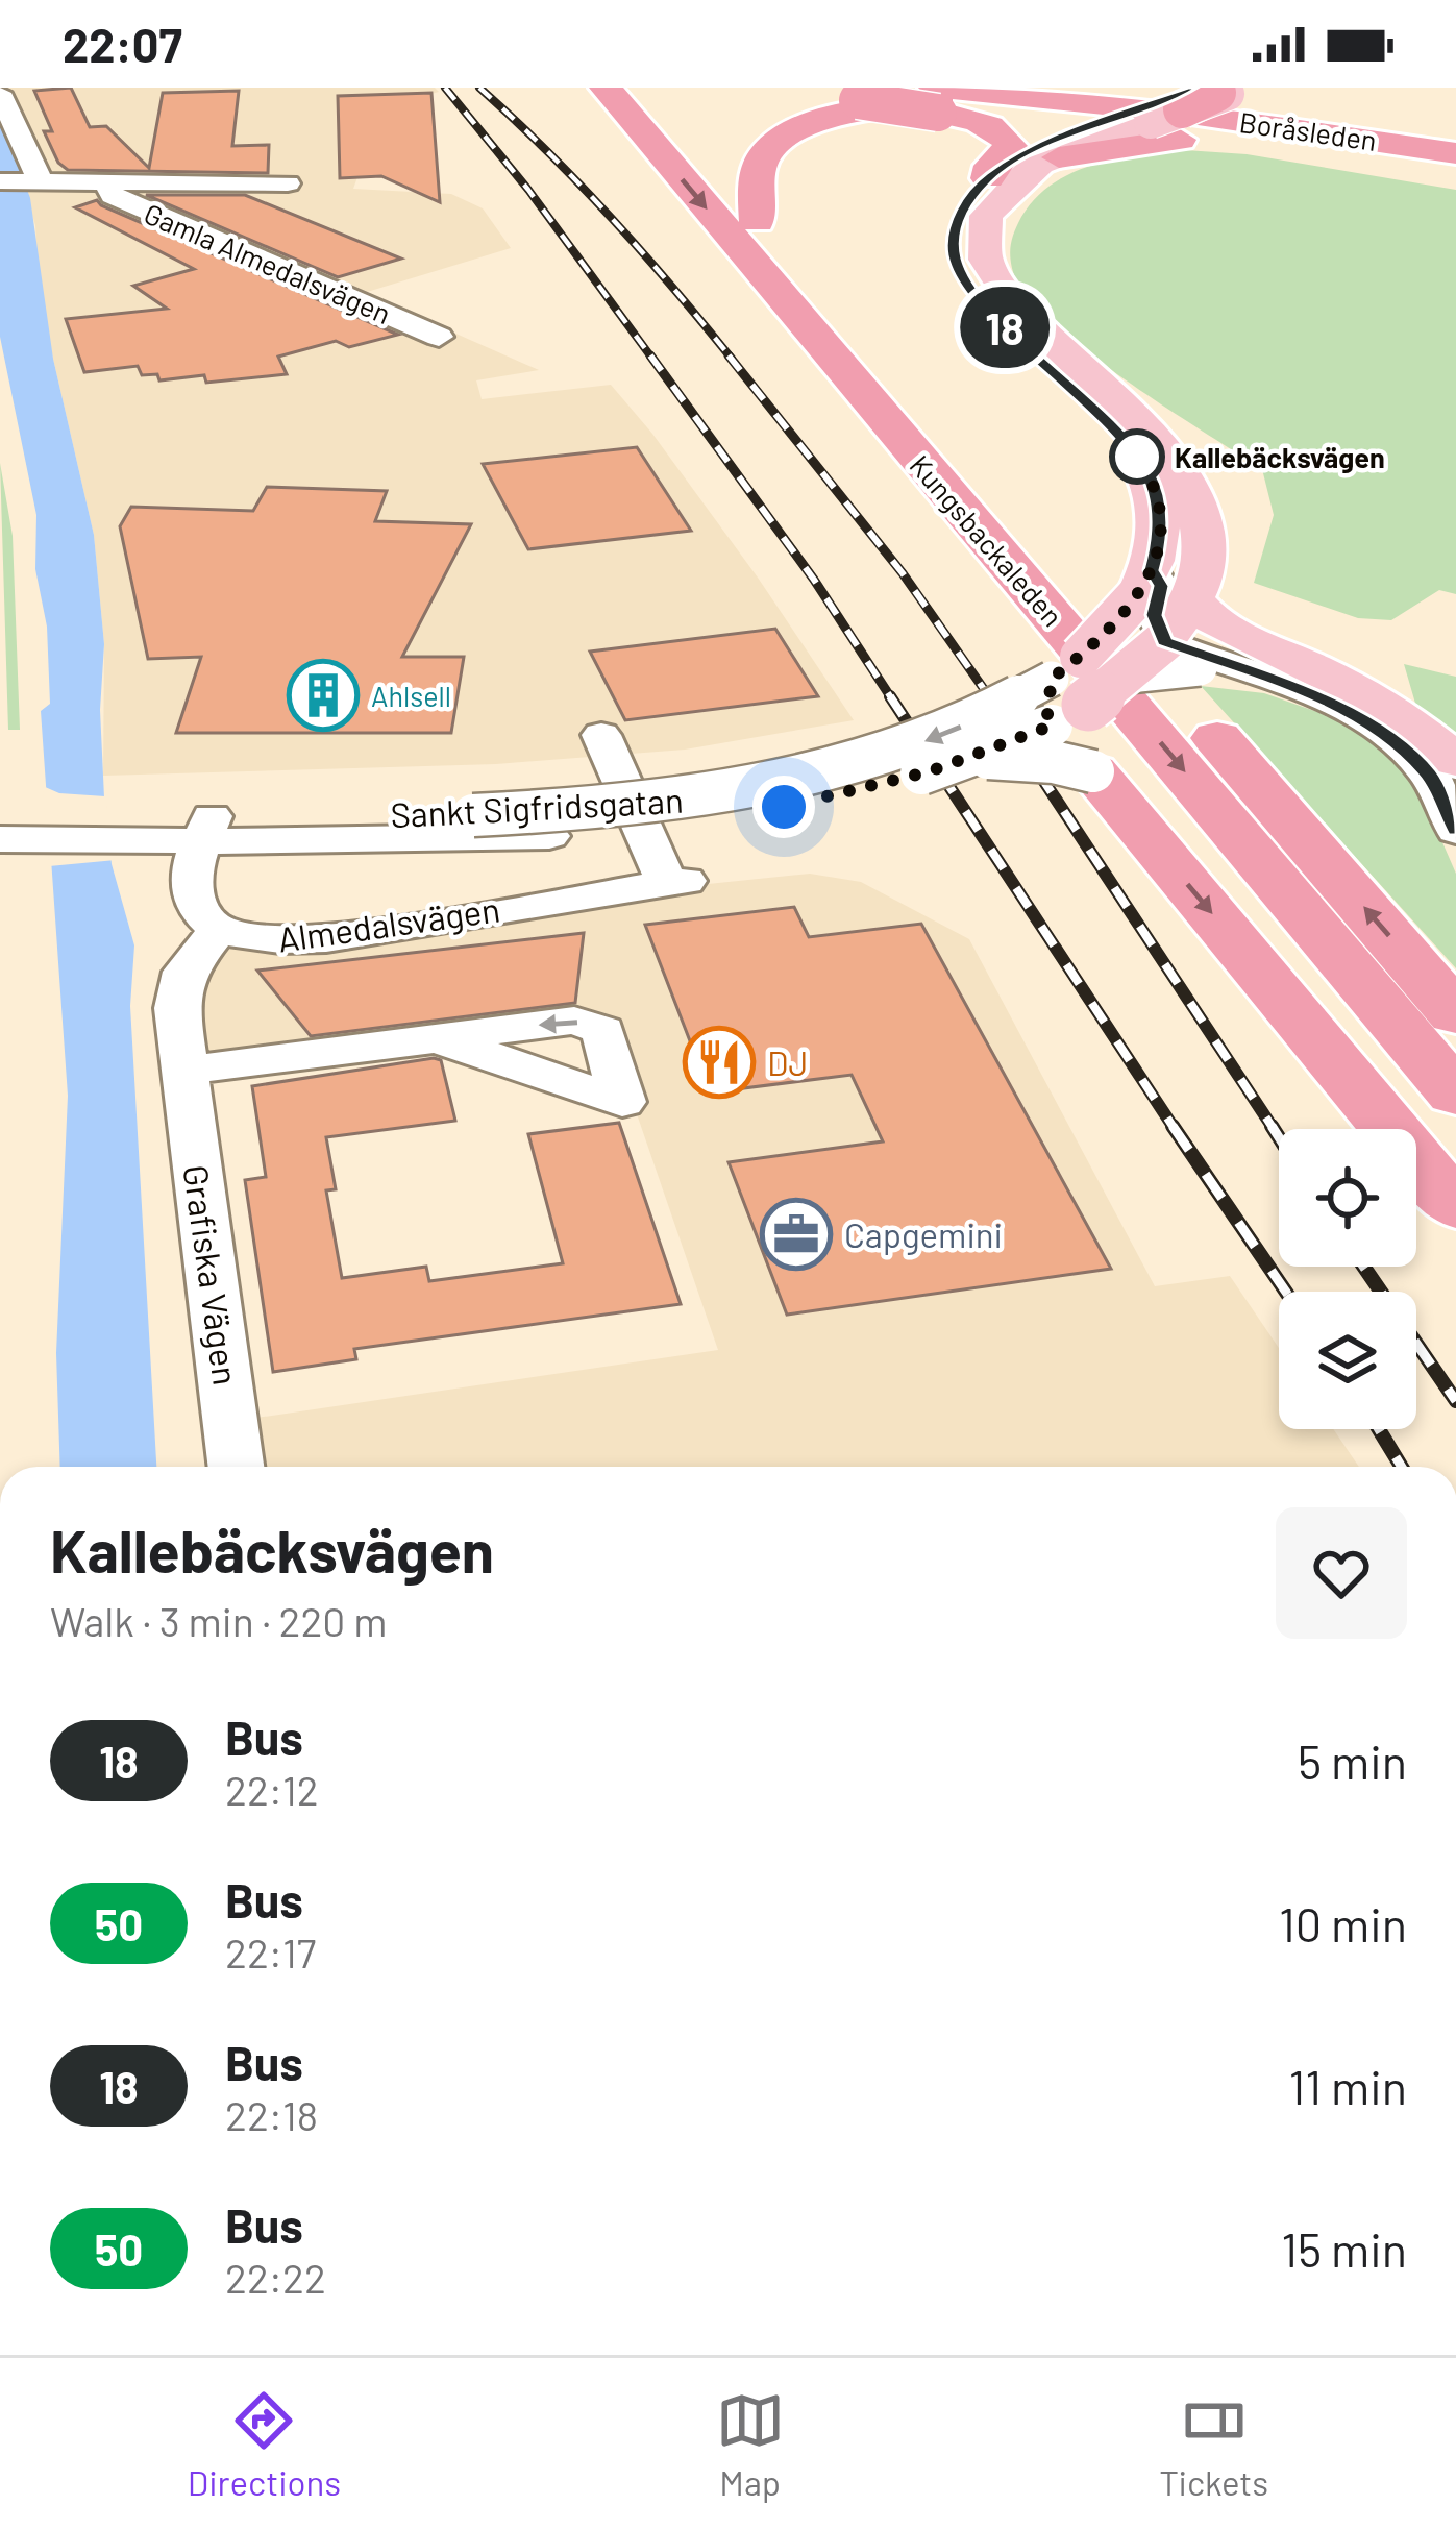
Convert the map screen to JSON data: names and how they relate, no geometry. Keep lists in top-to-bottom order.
{
  "streets": {
    "highway": ["Boråsleden", "Kungsbackaleden"],
    "main road": ["Sankt Sigfridsgatan"],
    "street": ["Gamla Almedalsvägen", "Almedalsvägen", "Grafiska Vägen"]
  },
  "crossings": [
    ["Almedalsvägen", "Grafiska Vägen"]
  ],
  "places": {
    "other": ["Kallebäcksvägen"],
    "building": ["Ahlsell"],
    "restaurant": ["DJ"],
    "office": ["Capgemini"]
  },
  "lines": ["bus line 18"],
  "page": {
    "status": "22:07",
    "on_map": "18",
    "heading": ["Kallebäcksvägen", "Walk · 3 min · 220 m"],
    "list": [
      {
        "mark": "18",
        "name": "Bus",
        "note": "22:12",
        "value": "5 min"
      },
      {
        "mark": "50",
        "name": "Bus",
        "note": "22:17",
        "value": "10 min"
      },
      {
        "mark": "18",
        "name": "Bus",
        "note": "22:18",
        "value": "11 min"
      },
      {
        "mark": "50",
        "name": "Bus",
        "note": "22:22",
        "value": "15 min"
      }
    ],
    "tabs": ["Directions", "Map", "Tickets"]
  }
}
